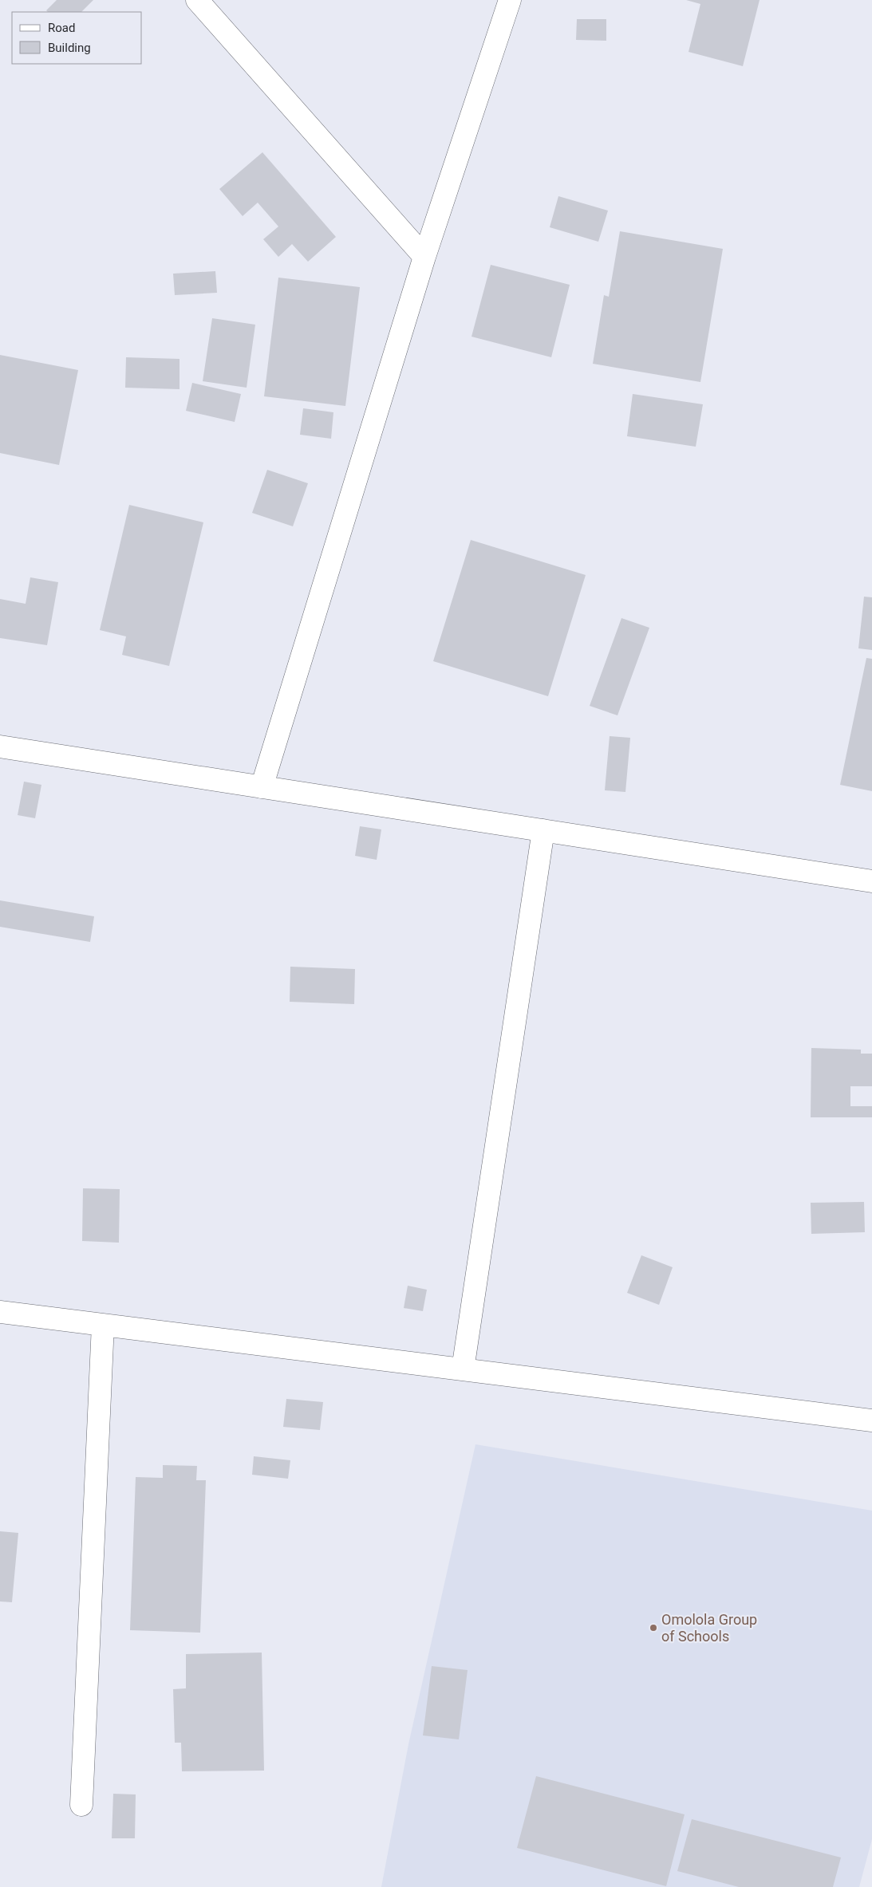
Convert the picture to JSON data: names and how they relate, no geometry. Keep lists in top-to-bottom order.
{
  "places": ["Omolola Group of Schools"],
  "legend": ["Road", "Building"]
}
